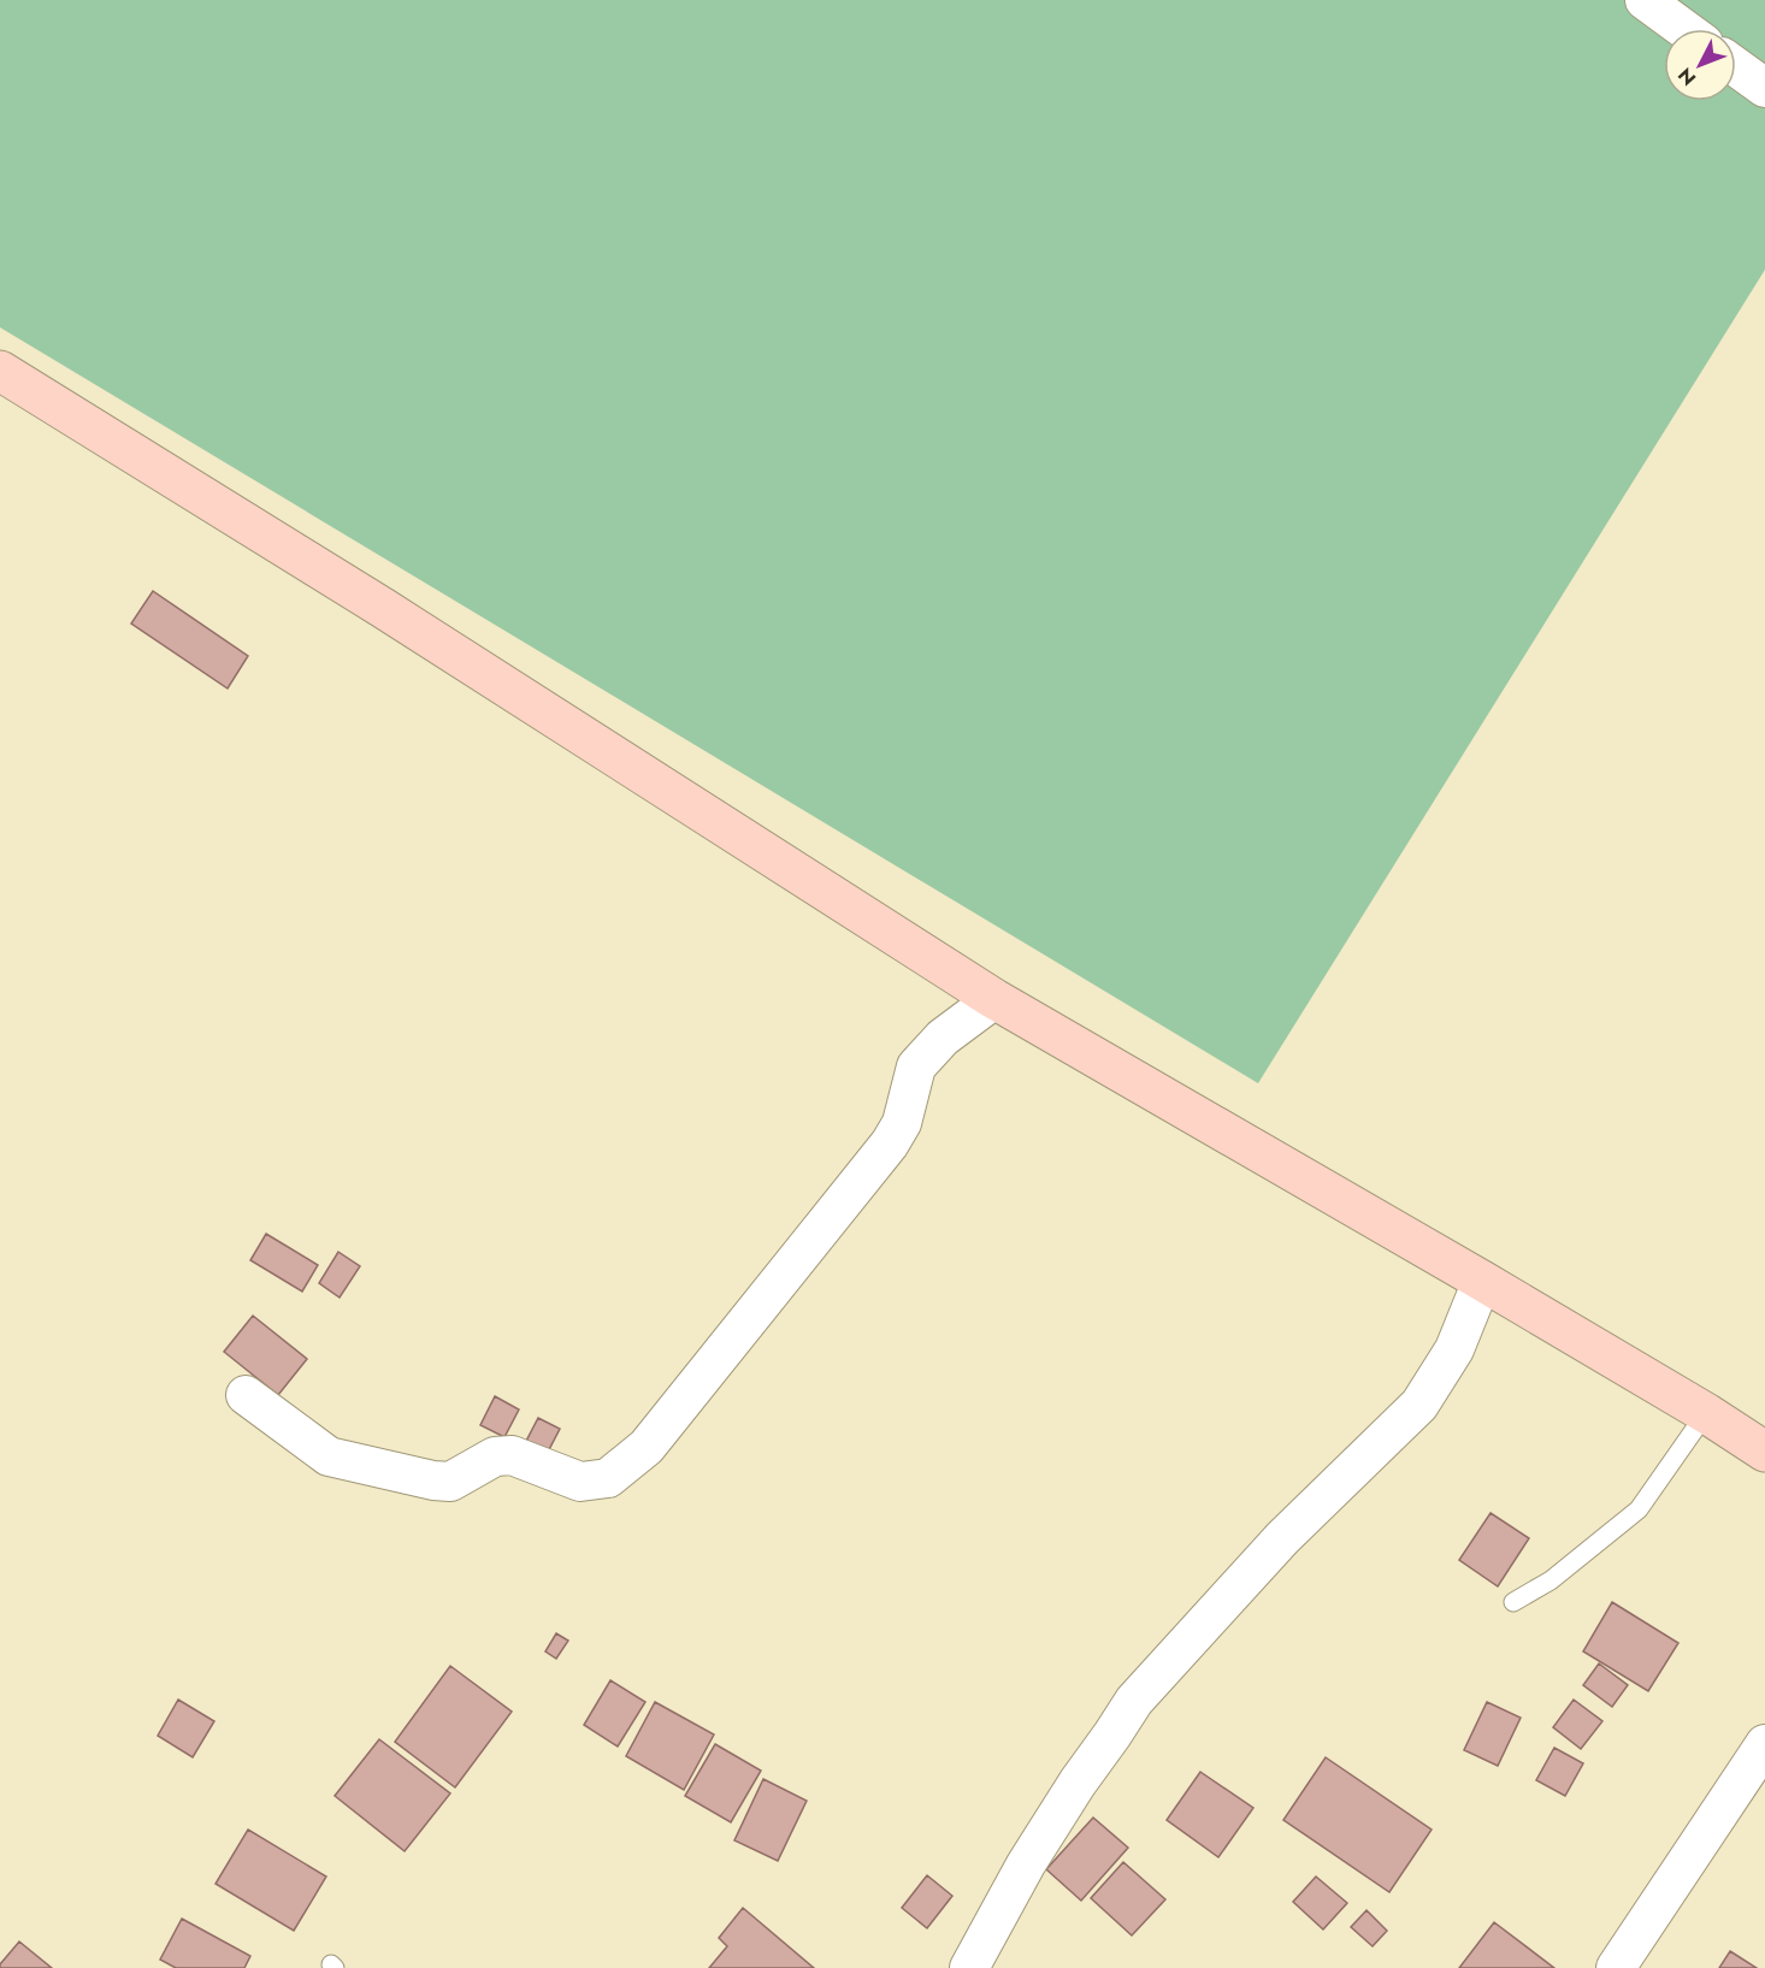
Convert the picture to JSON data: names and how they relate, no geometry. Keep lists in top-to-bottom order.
{
  "north": "bottom left"
}
